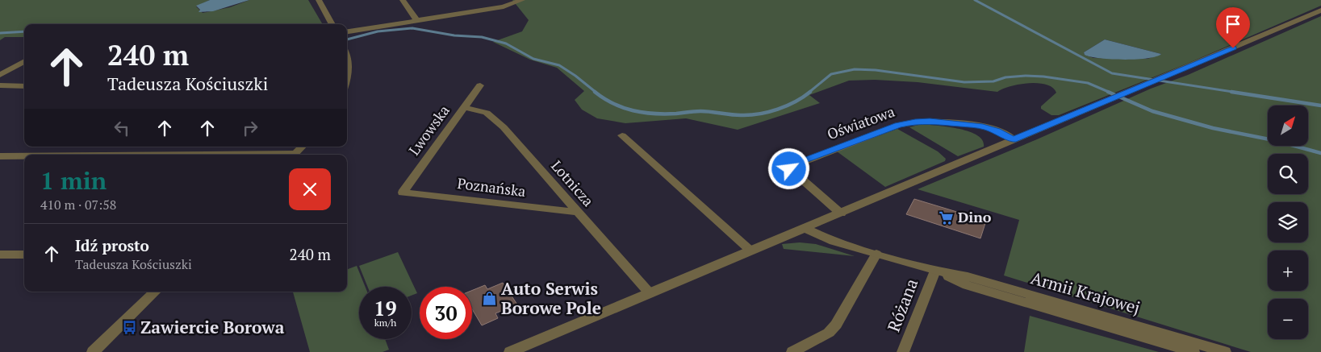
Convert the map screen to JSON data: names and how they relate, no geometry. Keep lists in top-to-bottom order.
{
  "streets": {
    "street": [
      "Oświatowa",
      "Lwowska",
      "Lotnicza",
      "Poznańska",
      "Armii Krajowej",
      "Różana"
    ]
  },
  "crossings": [
    ["Lwowska", "Lotnicza"],
    ["Lwowska", "Poznańska"],
    ["Lotnicza", "Poznańska"],
    ["Armii Krajowej", "Różana"]
  ],
  "places": {
    "supermarket": ["Dino"],
    "shop": ["Auto Serwis Borowe Pole"],
    "bus stop": ["Zawiercie Borowa"]
  },
  "north": "top right",
  "page": {
    "turn": ["240 m", "Tadeusza Kościuszki"],
    "map_buttons": ["+", "−"],
    "heading": ["1 min", "410 m · 07:58"],
    "list": [
      {
        "name": "Idź prosto",
        "note": "Tadeusza Kościuszki",
        "value": "240 m"
      }
    ],
    "speed": "19 km/h",
    "limit": "30"
  }
}
